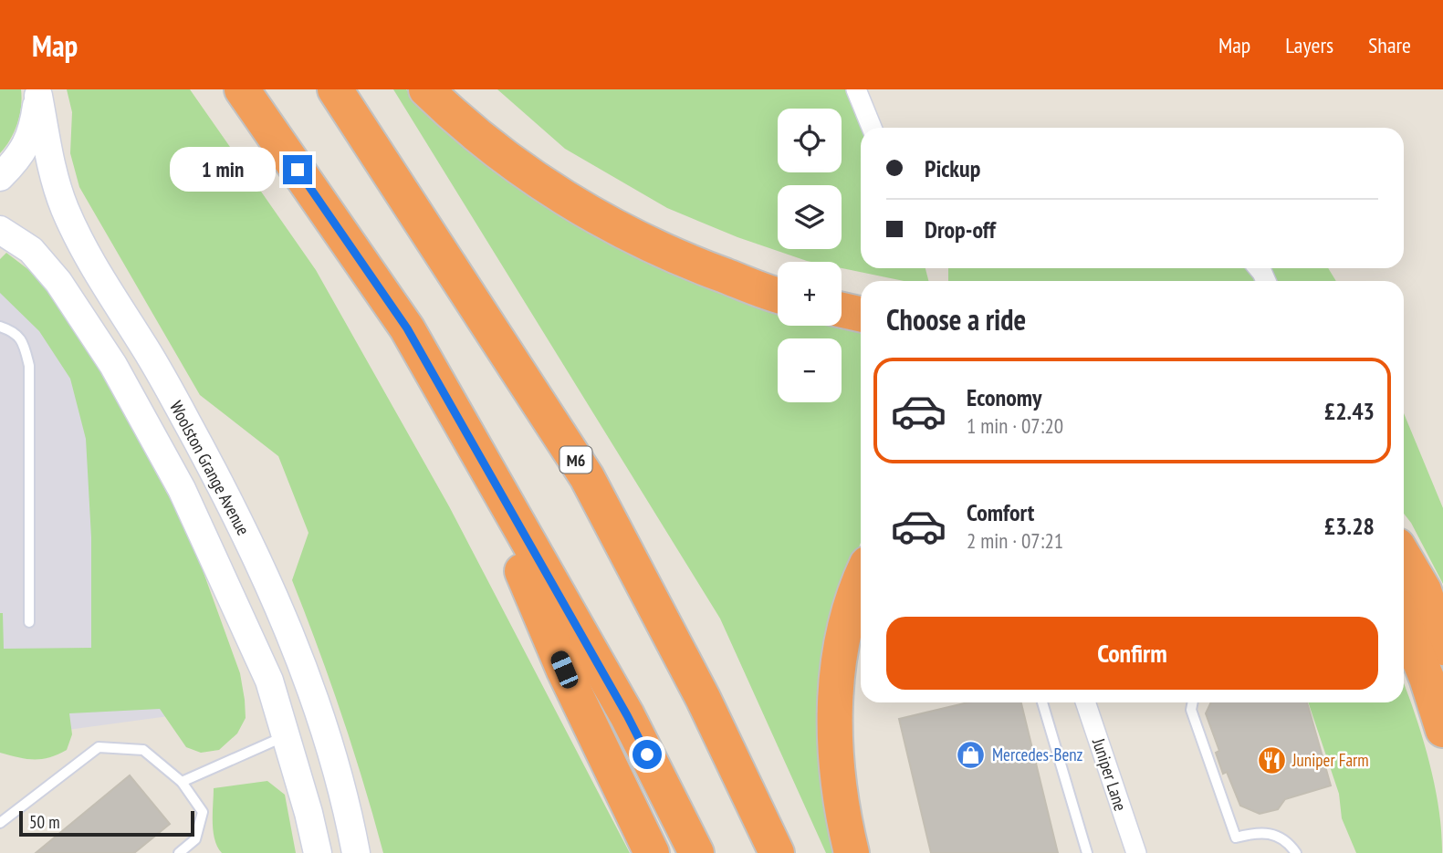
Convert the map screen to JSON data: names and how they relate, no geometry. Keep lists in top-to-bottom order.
{
  "streets": {
    "highway": ["M6"],
    "main road": ["Woolston Grange Avenue"],
    "street": ["Juniper Lane"]
  },
  "places": {
    "shop": ["Mercedes-Benz"],
    "restaurant": ["Juniper Farm"]
  },
  "scale_bar": "50 m",
  "page": {
    "header": "Map",
    "nav": ["Map", "Layers", "Share"],
    "map_buttons": ["+", "−"],
    "banner": ["Pickup", "Drop-off"],
    "bubble": "1 min",
    "heading": "Choose a ride",
    "list": [
      {
        "name": "Economy",
        "note": "1 min · 07:20",
        "value": "£2.43"
      },
      {
        "name": "Comfort",
        "note": "2 min · 07:21",
        "value": "£3.28"
      }
    ],
    "buttons": "Confirm",
    "scale": "50 m"
  }
}
